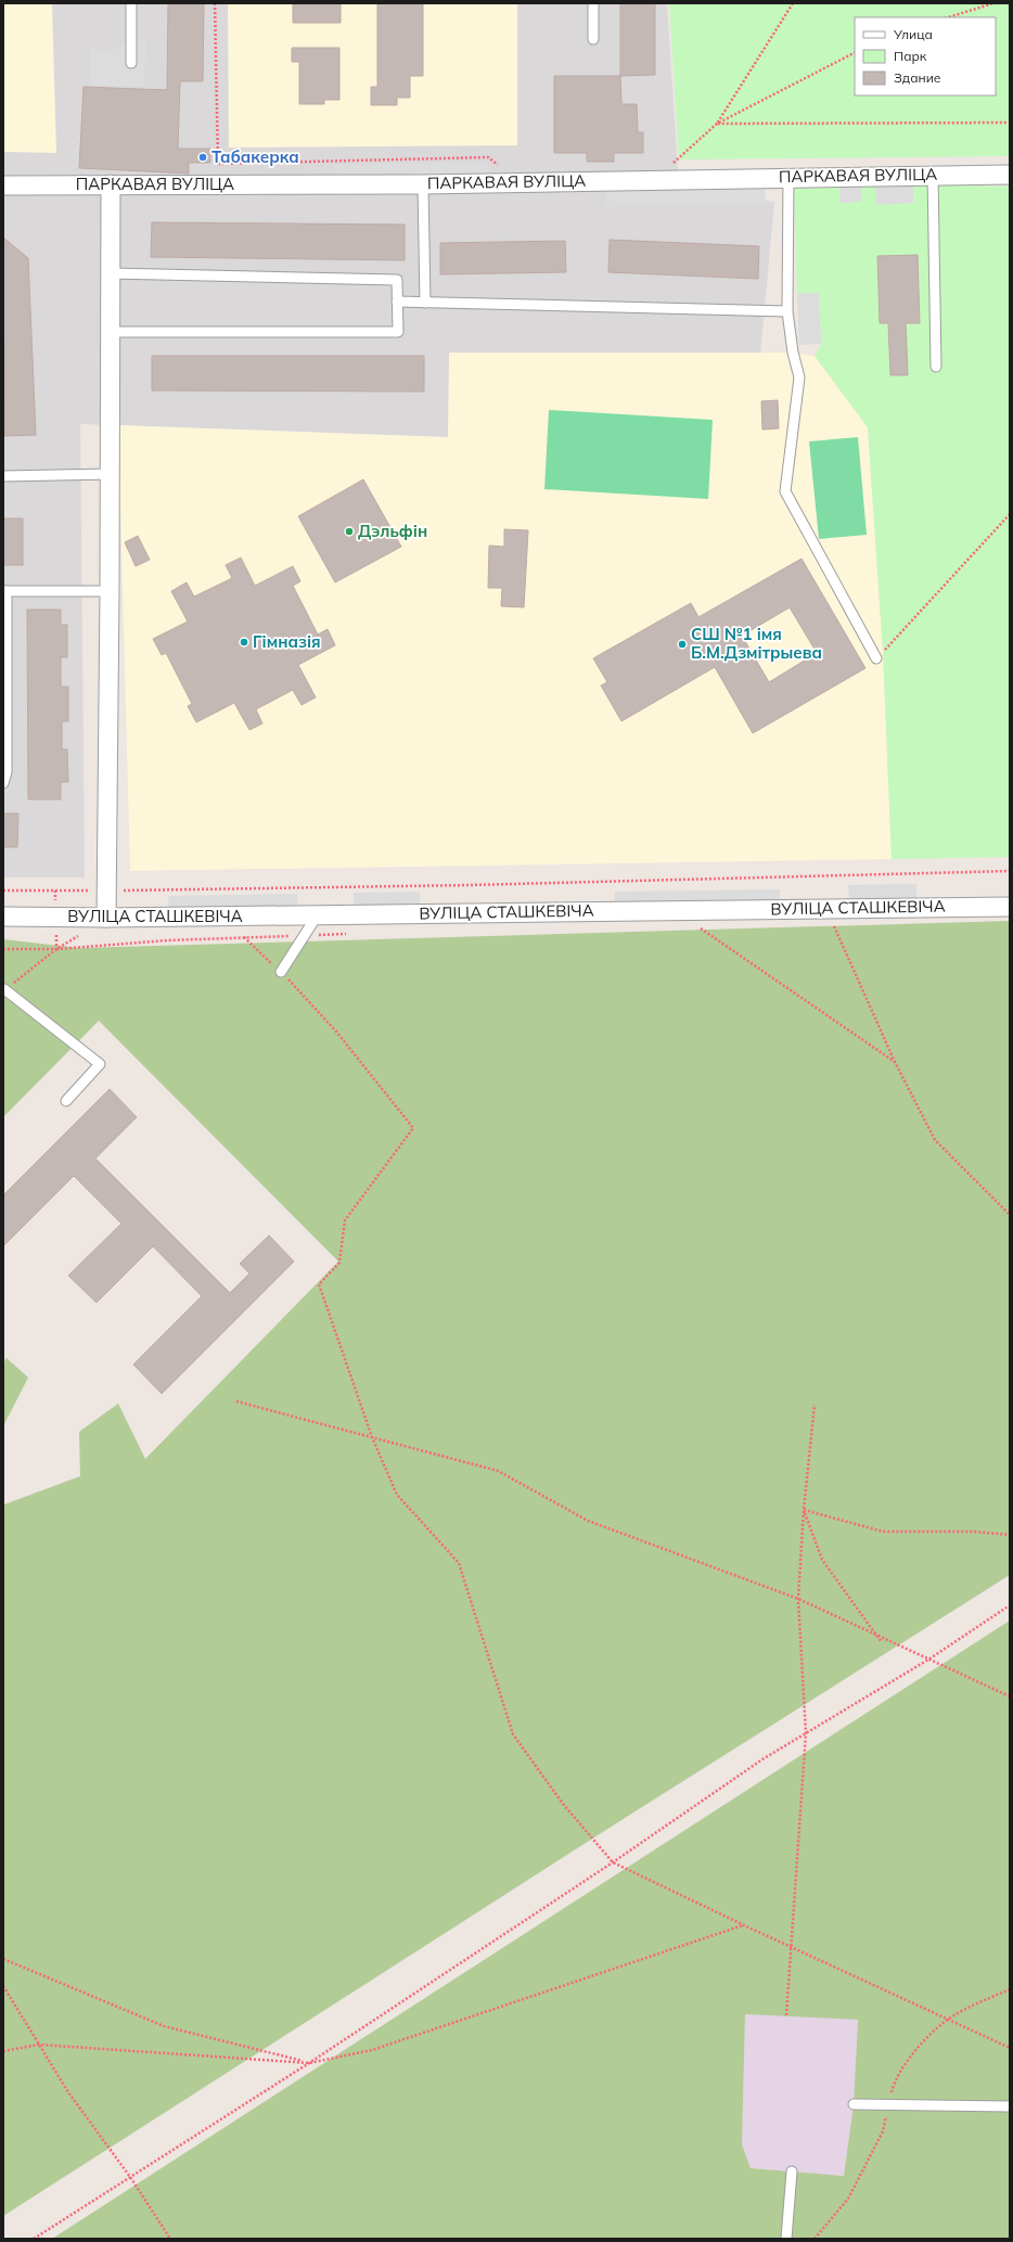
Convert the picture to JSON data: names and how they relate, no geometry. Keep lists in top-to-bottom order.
{
  "streets": {
    "street": ["ПАРКАВАЯ ВУЛІЦА", "ВУЛІЦА СТАШКЕВІЧА"]
  },
  "places": [
    "Табакерка",
    "Дэльфін",
    "Гімназія",
    "СШ №1 імя Б.М.Дзмітрыева"
  ],
  "legend": ["Улица", "Парк", "Здание"]
}
